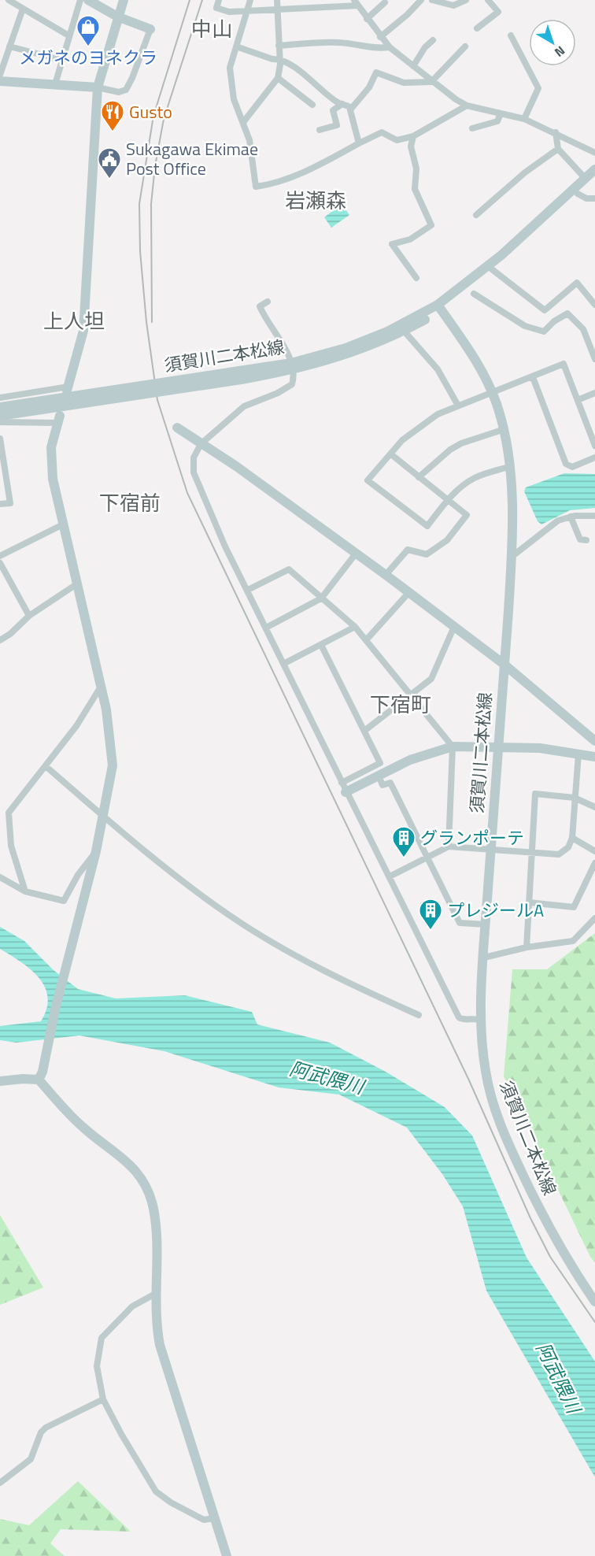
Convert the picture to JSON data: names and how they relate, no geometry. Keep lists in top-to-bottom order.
{
  "streets": {
    "street": ["須賀川二本松線"]
  },
  "districts": [
    "中山",
    "岩瀬森",
    "上人坦",
    "下宿前",
    "下宿町"
  ],
  "water": ["阿武隈川"],
  "places": {
    "shop": ["メガネのヨネクラ"],
    "restaurant": ["Gusto"],
    "public building": ["Sukagawa Ekimae Post Office"],
    "building": ["グランポーテ", "プレジールA"]
  },
  "north": "bottom right"
}
